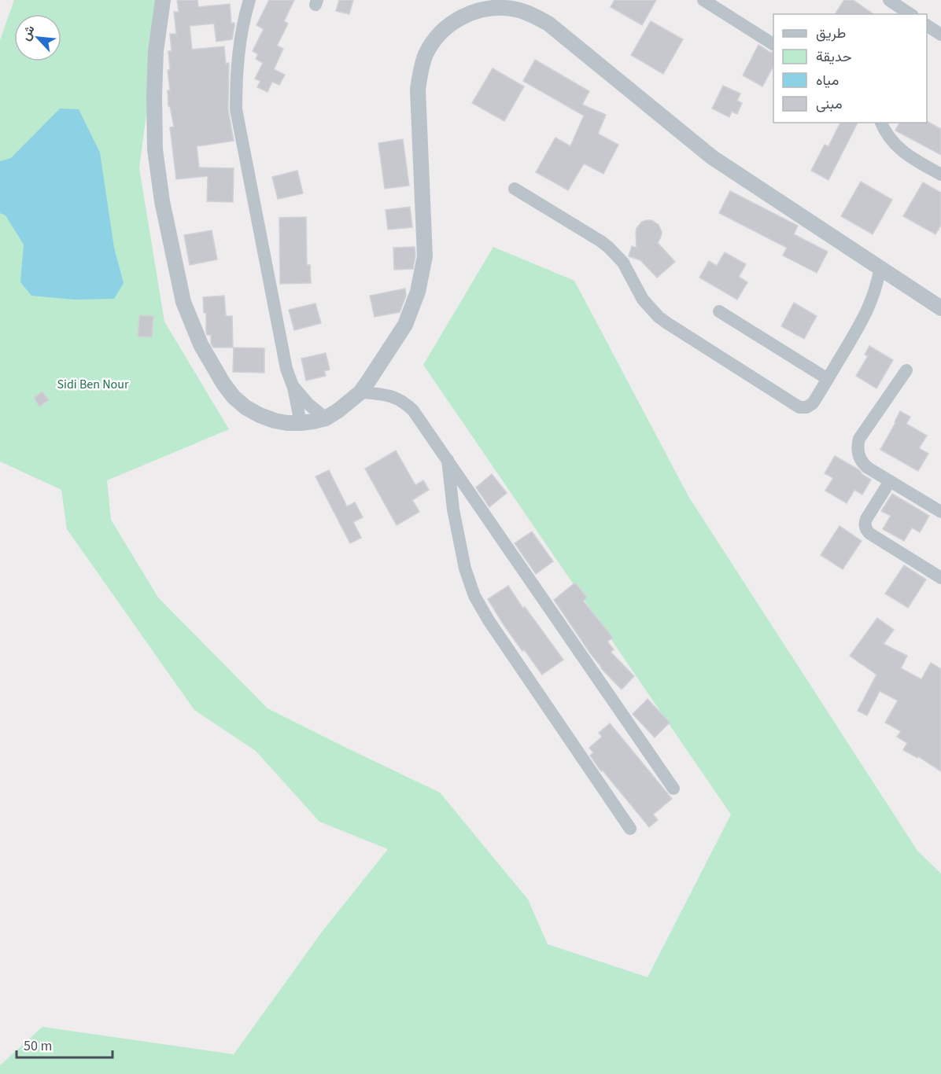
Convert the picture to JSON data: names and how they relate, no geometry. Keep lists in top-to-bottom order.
{
  "parks": ["Sidi Ben Nour"],
  "legend": [
    "طريق",
    "حديقة",
    "مياه",
    "مبنى"
  ],
  "scale_bar": "50 m",
  "north": "top left"
}
